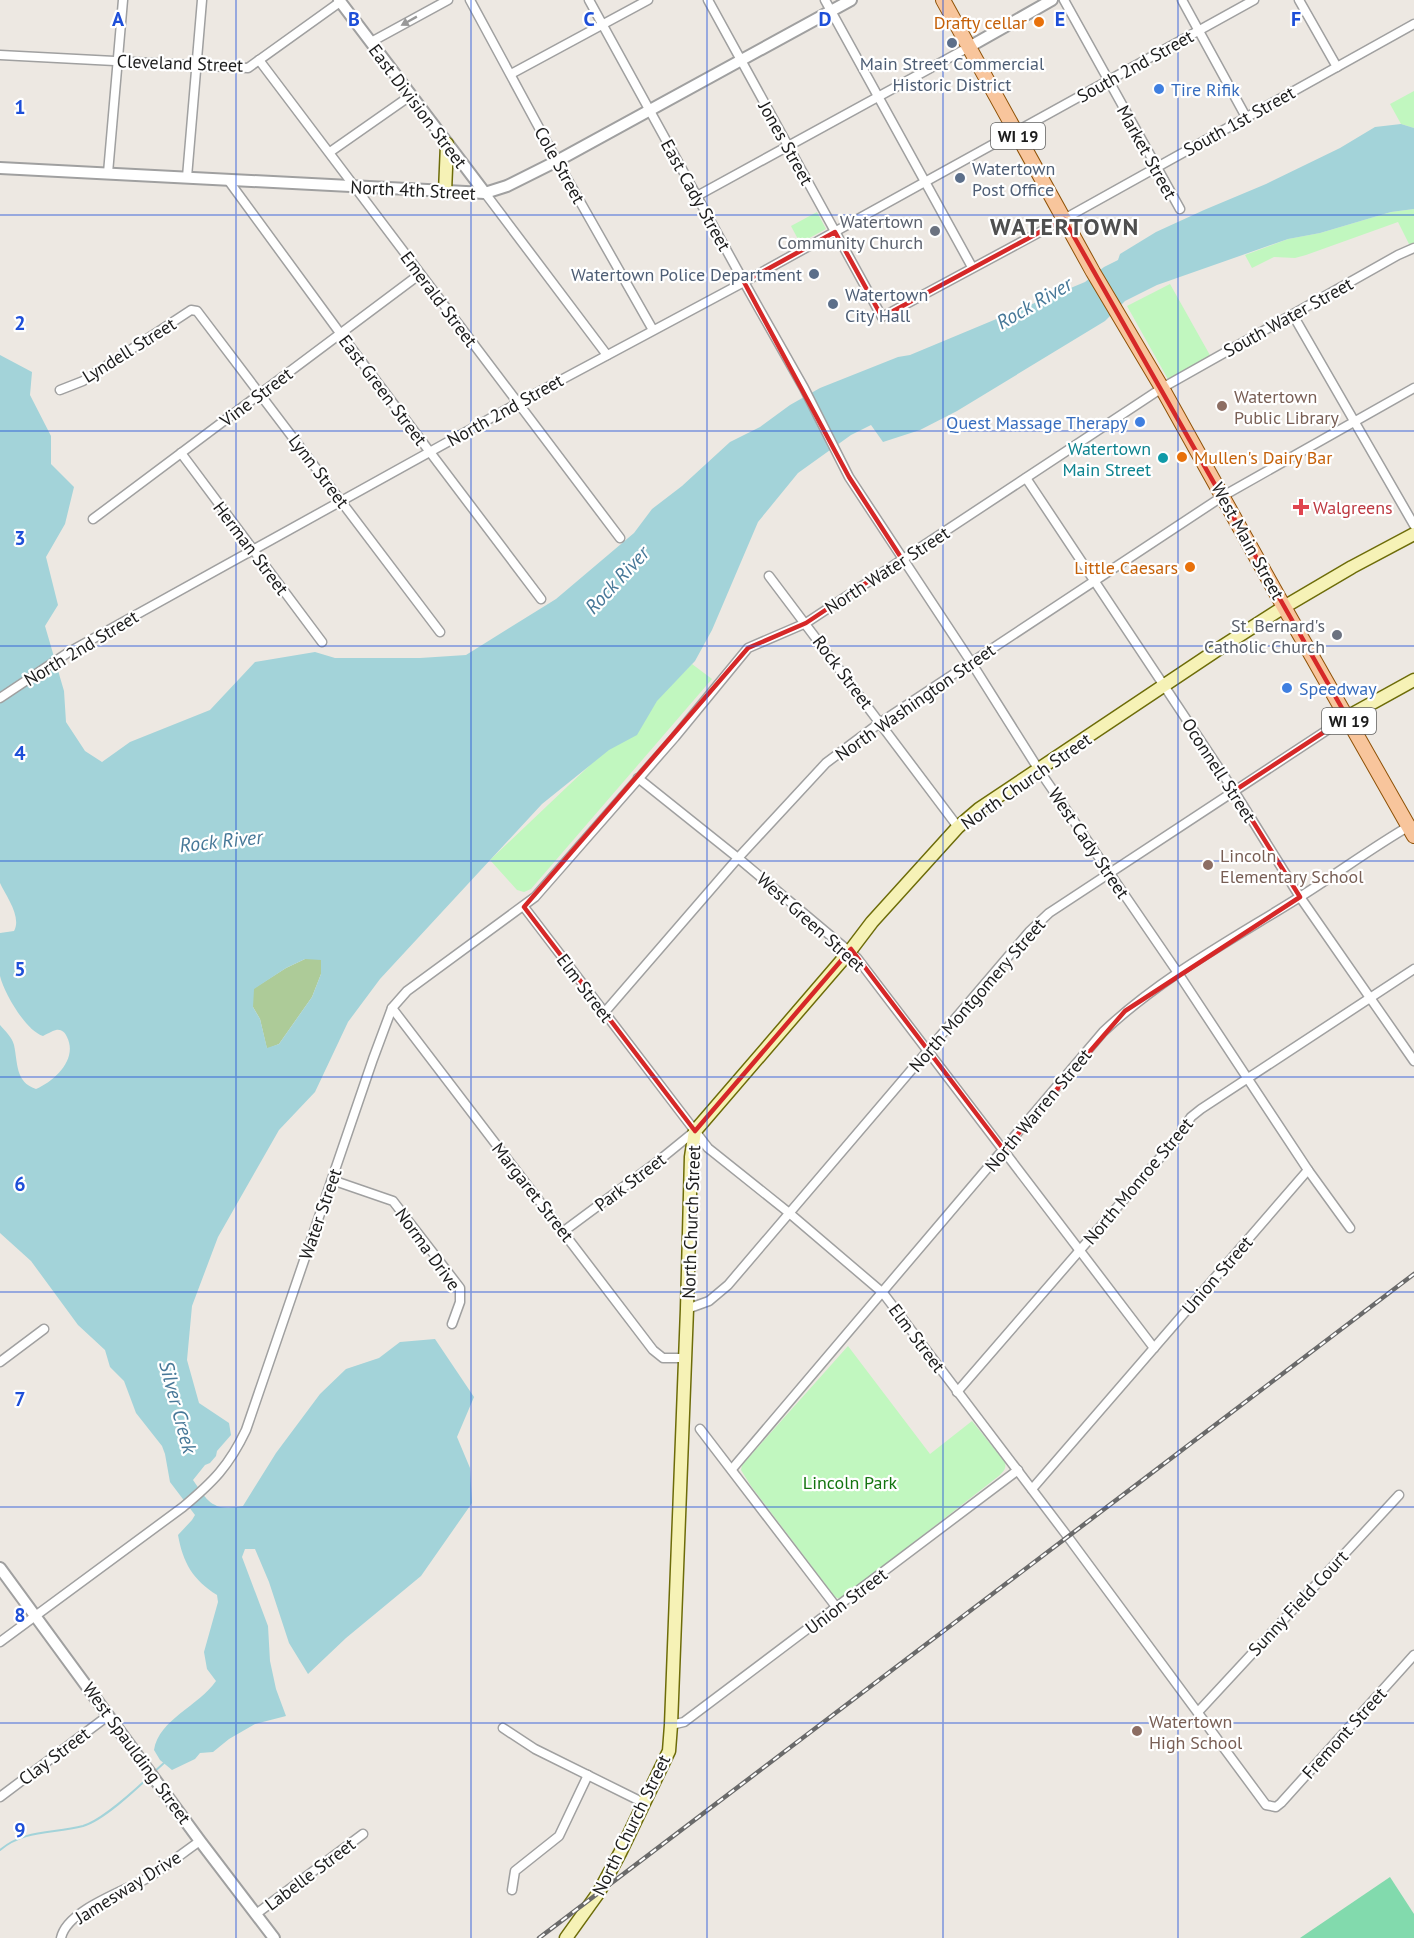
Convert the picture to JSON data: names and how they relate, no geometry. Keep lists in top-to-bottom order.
{
  "streets": {
    "main road": ["WI 19", "West Main Street", "North Church Street"],
    "street": [
      "Cleveland Street",
      "South 2nd Street",
      "East Division Street",
      "South 1st Street",
      "Jones Street",
      "Market Street",
      "Cole Street",
      "North 4th Street",
      "East Cady Street",
      "Emerald Street",
      "South Water Street",
      "Lyndell Street",
      "East Green Street",
      "Vine Street",
      "North 2nd Street",
      "Lynn Street",
      "Herman Street",
      "North Water Street",
      "Rock Street",
      "North Washington Street",
      "Oconnell Street",
      "West Cady Street",
      "West Green Street",
      "Elm Street",
      "North Montgomery Street",
      "North Warren Street",
      "North Monroe Street",
      "Park Street",
      "Margaret Street",
      "Water Street",
      "Norma Drive",
      "Union Street",
      "Sunny Field Court",
      "Fremont Street",
      "West Spaulding Street",
      "Clay Street",
      "Labelle Street",
      "Jamesway Drive"
    ]
  },
  "crossings": [
    ["Cleveland Street", "East Division Street"],
    ["Cleveland Street", "Emerald Street"],
    ["South 2nd Street", "WI 19"],
    ["South 2nd Street", "Market Street"],
    ["South 2nd Street", "North 2nd Street"],
    ["East Division Street", "North 4th Street"],
    ["East Division Street", "North 2nd Street"],
    ["South 1st Street", "WI 19"],
    ["South 1st Street", "Jones Street"],
    ["South 1st Street", "Market Street"],
    ["South 1st Street", "West Main Street"],
    ["WI 19", "North 2nd Street"],
    ["WI 19", "West Main Street"],
    ["Jones Street", "North 4th Street"],
    ["Jones Street", "North 2nd Street"],
    ["Cole Street", "North 4th Street"],
    ["Cole Street", "North 2nd Street"],
    ["North 4th Street", "East Cady Street"],
    ["North 4th Street", "Emerald Street"],
    ["North 4th Street", "East Green Street"],
    ["East Cady Street", "North 2nd Street"],
    ["East Cady Street", "West Cady Street"],
    ["Emerald Street", "Vine Street"],
    ["Emerald Street", "North 2nd Street"],
    ["South Water Street", "West Main Street"],
    ["South Water Street", "North Water Street"],
    ["Lyndell Street", "Lynn Street"],
    ["East Green Street", "Vine Street"],
    ["East Green Street", "North 2nd Street"],
    ["Vine Street", "Lynn Street"],
    ["Vine Street", "Herman Street"],
    ["North 2nd Street", "Lynn Street"],
    ["North 2nd Street", "Herman Street"],
    ["West Main Street", "North Water Street"],
    ["West Main Street", "North Washington Street"],
    ["West Main Street", "North Church Street"],
    ["West Main Street", "North Montgomery Street"],
    ["West Main Street", "North Warren Street"],
    ["North Water Street", "Rock Street"],
    ["North Water Street", "Oconnell Street"],
    ["North Water Street", "West Cady Street"],
    ["North Water Street", "West Green Street"],
    ["North Water Street", "Water Street"],
    ["Rock Street", "North Washington Street"],
    ["Rock Street", "North Church Street"],
    ["North Washington Street", "Oconnell Street"],
    ["North Washington Street", "West Cady Street"],
    ["North Washington Street", "West Green Street"],
    ["North Washington Street", "Elm Street"],
    ["Oconnell Street", "North Church Street"],
    ["Oconnell Street", "North Montgomery Street"],
    ["Oconnell Street", "North Warren Street"],
    ["Oconnell Street", "North Monroe Street"],
    ["North Church Street", "West Cady Street"],
    ["North Church Street", "West Green Street"],
    ["North Church Street", "Elm Street"],
    ["North Church Street", "North Montgomery Street"],
    ["North Church Street", "Park Street"],
    ["North Church Street", "Margaret Street"],
    ["North Church Street", "Union Street"],
    ["West Cady Street", "North Montgomery Street"],
    ["West Cady Street", "North Warren Street"],
    ["West Cady Street", "North Monroe Street"],
    ["West Cady Street", "Union Street"],
    ["West Green Street", "North Montgomery Street"],
    ["West Green Street", "North Warren Street"],
    ["West Green Street", "North Monroe Street"],
    ["West Green Street", "Water Street"],
    ["West Green Street", "Union Street"],
    ["Elm Street", "North Montgomery Street"],
    ["Elm Street", "North Warren Street"],
    ["Elm Street", "North Monroe Street"],
    ["Elm Street", "Park Street"],
    ["Elm Street", "Water Street"],
    ["Elm Street", "Union Street"],
    ["Elm Street", "Sunny Field Court"],
    ["Elm Street", "Fremont Street"],
    ["Park Street", "Margaret Street"],
    ["Margaret Street", "Water Street"],
    ["Water Street", "Norma Drive"],
    ["Water Street", "West Spaulding Street"],
    ["West Spaulding Street", "Clay Street"],
    ["West Spaulding Street", "Labelle Street"],
    ["West Spaulding Street", "Jamesway Drive"]
  ],
  "districts": ["WATERTOWN"],
  "water": ["Rock River", "Silver Creek"],
  "parks": ["Lincoln Park"],
  "places": {
    "other": [
      "Drafty cellar",
      "Main Street Commercial Historic District",
      "Tire Rifik",
      "Watertown Post Office",
      "Watertown Community Church",
      "Watertown Police Department",
      "Watertown City Hall",
      "Watertown Public Library",
      "Quest Massage Therapy",
      "Mullen's Dairy Bar",
      "Watertown Main Street",
      "Little Caesars",
      "St. Bernard's Catholic Church",
      "Speedway",
      "Lincoln Elementary School",
      "Watertown High School"
    ],
    "health": ["Walgreens"]
  },
  "grid": {
    "columns": [
      "A",
      "B",
      "C",
      "D",
      "E",
      "F"
    ],
    "rows": [
      "1",
      "2",
      "3",
      "4",
      "5",
      "6",
      "7",
      "8",
      "9"
    ]
  }
}
